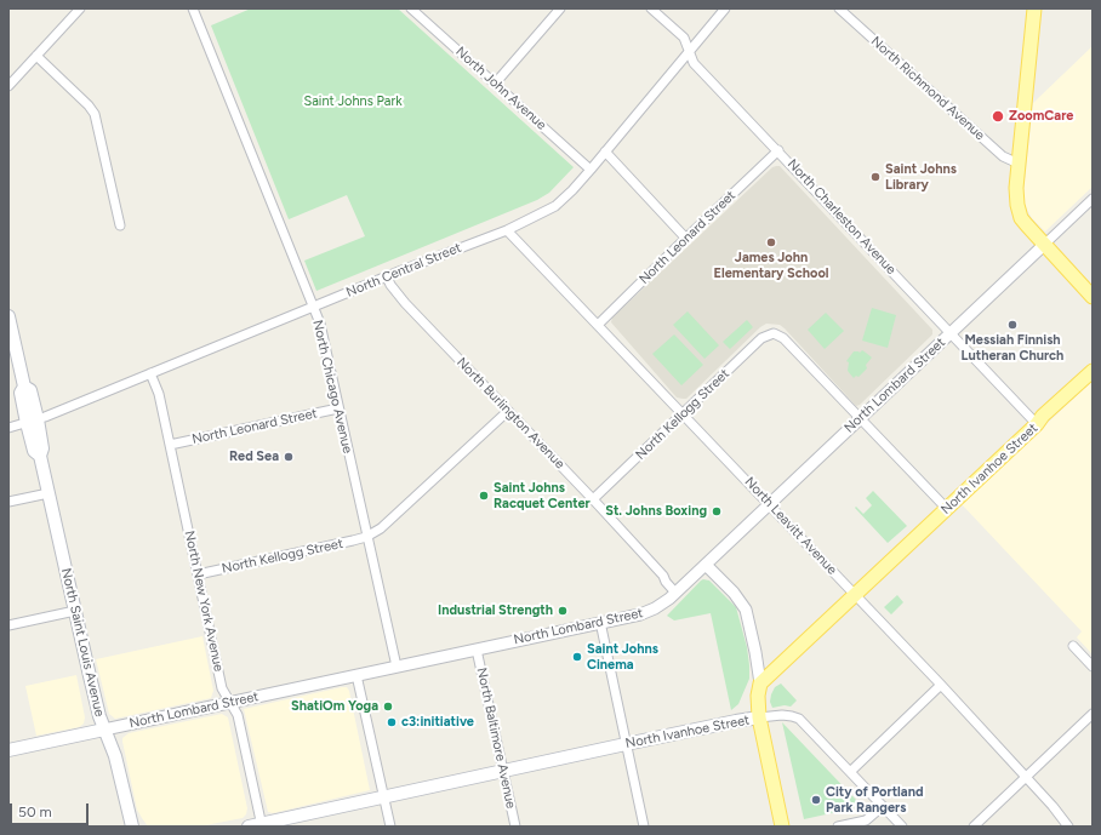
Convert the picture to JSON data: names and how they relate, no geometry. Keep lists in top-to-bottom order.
{
  "streets": {
    "main road": ["North Lombard Street", "North Ivanhoe Street", "North Saint Louis Avenue"],
    "street": [
      "North John Avenue",
      "North Richmond Avenue",
      "North Charleston Avenue",
      "North Leonard Street",
      "North Central Street",
      "North Chicago Avenue",
      "North Burlington Avenue",
      "North Kellogg Street",
      "North Leavitt Avenue",
      "North New York Avenue",
      "North Baltimore Avenue"
    ]
  },
  "crossings": [
    ["North John Avenue", "North Central Street"],
    ["North Charleston Avenue", "North Leonard Street"],
    ["North Charleston Avenue", "North Central Street"],
    ["North Charleston Avenue", "North Lombard Street"],
    ["North Charleston Avenue", "North Ivanhoe Street"],
    ["North Leonard Street", "North Chicago Avenue"],
    ["North Leonard Street", "North Leavitt Avenue"],
    ["North Leonard Street", "North New York Avenue"],
    ["North Central Street", "North Chicago Avenue"],
    ["North Central Street", "North Burlington Avenue"],
    ["North Central Street", "North Leavitt Avenue"],
    ["North Central Street", "North New York Avenue"],
    ["North Central Street", "North Saint Louis Avenue"],
    ["North Lombard Street", "North Chicago Avenue"],
    ["North Lombard Street", "North Burlington Avenue"],
    ["North Lombard Street", "North Kellogg Street"],
    ["North Lombard Street", "North Leavitt Avenue"],
    ["North Lombard Street", "North New York Avenue"],
    ["North Lombard Street", "North Saint Louis Avenue"],
    ["North Lombard Street", "North Baltimore Avenue"],
    ["North Chicago Avenue", "North Kellogg Street"],
    ["North Burlington Avenue", "North Kellogg Street"],
    ["North Kellogg Street", "North Leavitt Avenue"],
    ["North Kellogg Street", "North New York Avenue"],
    ["North Ivanhoe Street", "North Leavitt Avenue"],
    ["North Ivanhoe Street", "North New York Avenue"],
    ["North Ivanhoe Street", "North Baltimore Avenue"]
  ],
  "parks": ["Saint Johns Park"],
  "places": [
    "ZoomCare",
    "Saint Johns Library",
    "James John Elementary School",
    "Messiah Finnish Lutheran Church",
    "Red Sea",
    "Saint Johns Racquet Center",
    "St. Johns Boxing",
    "Industrial Strength",
    "Saint Johns Cinema",
    "ShatiOm Yoga",
    "c3:initiative",
    "City of Portland Park Rangers"
  ],
  "scale_bar": "50 m"
}
